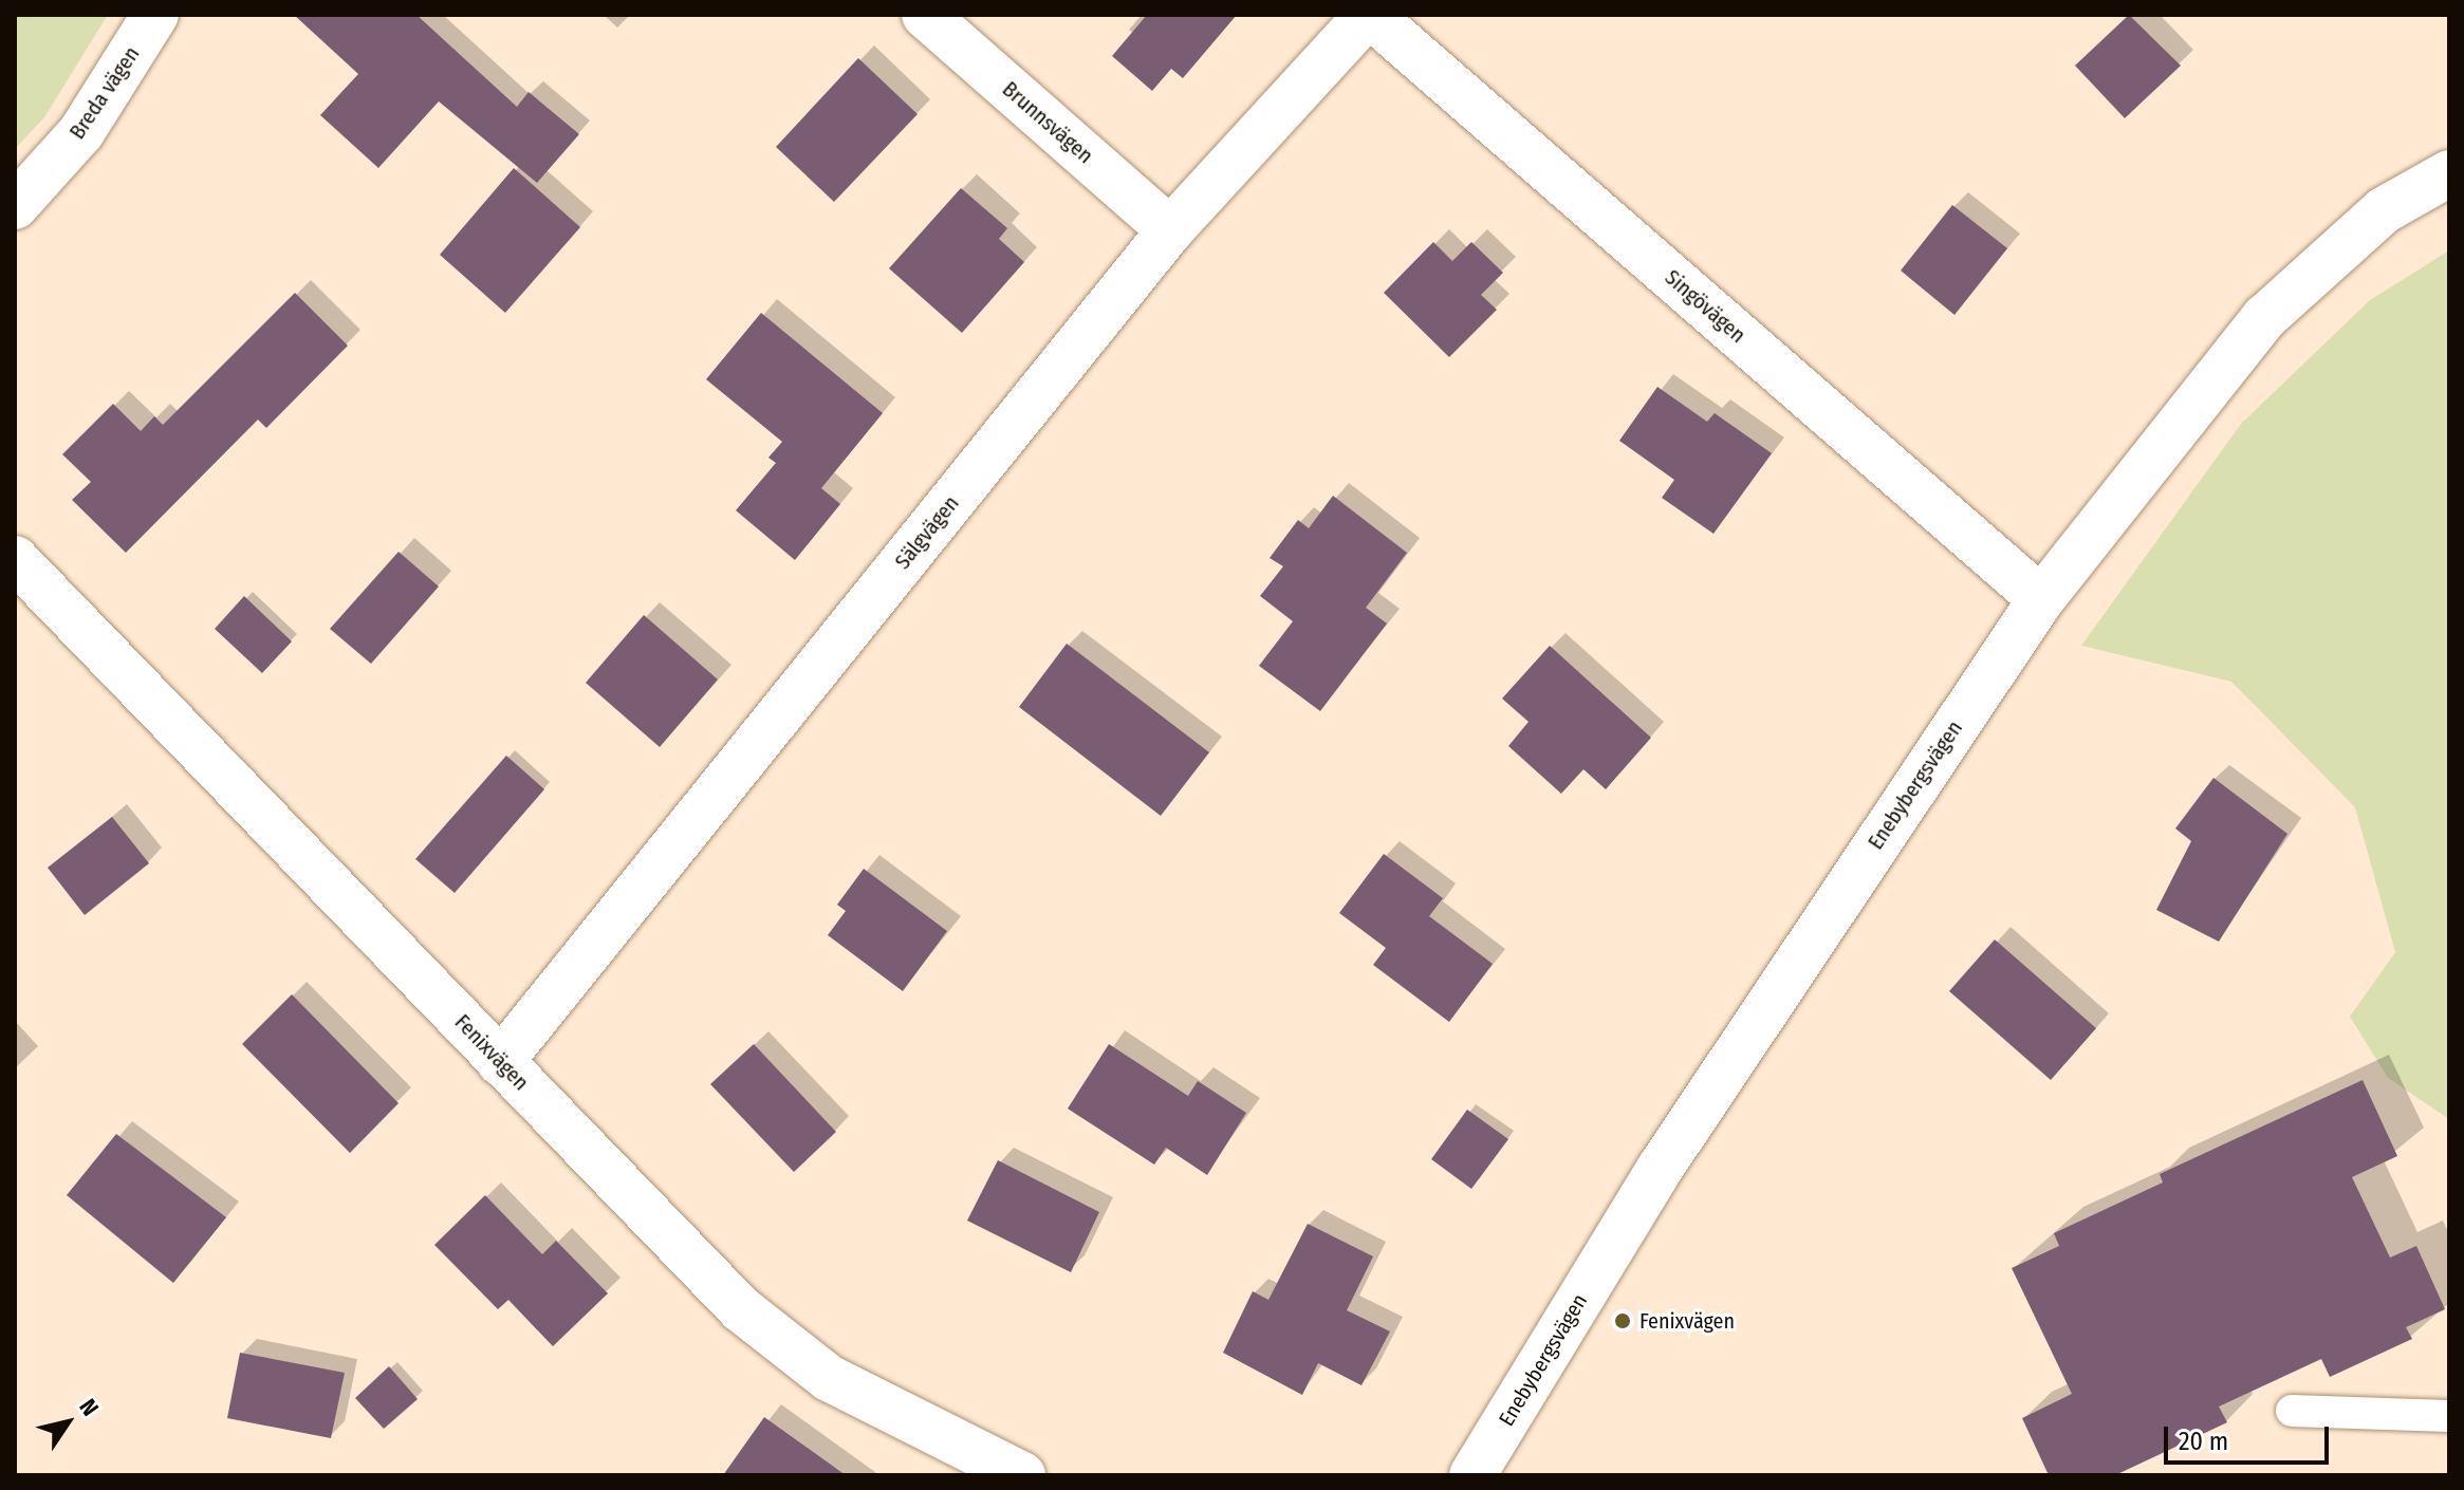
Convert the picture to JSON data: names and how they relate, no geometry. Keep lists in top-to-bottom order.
{
  "streets": {
    "street": [
      "Breda vägen",
      "Brunnsvägen",
      "Singövägen",
      "Sälgvägen",
      "Enebybergsvägen",
      "Fenixvägen"
    ]
  },
  "crossings": [
    ["Brunnsvägen", "Sälgvägen"],
    ["Singövägen", "Sälgvägen"],
    ["Singövägen", "Enebybergsvägen"],
    ["Sälgvägen", "Fenixvägen"]
  ],
  "places": ["Fenixvägen"],
  "scale_bar": "20 m",
  "north": "top right"
}
